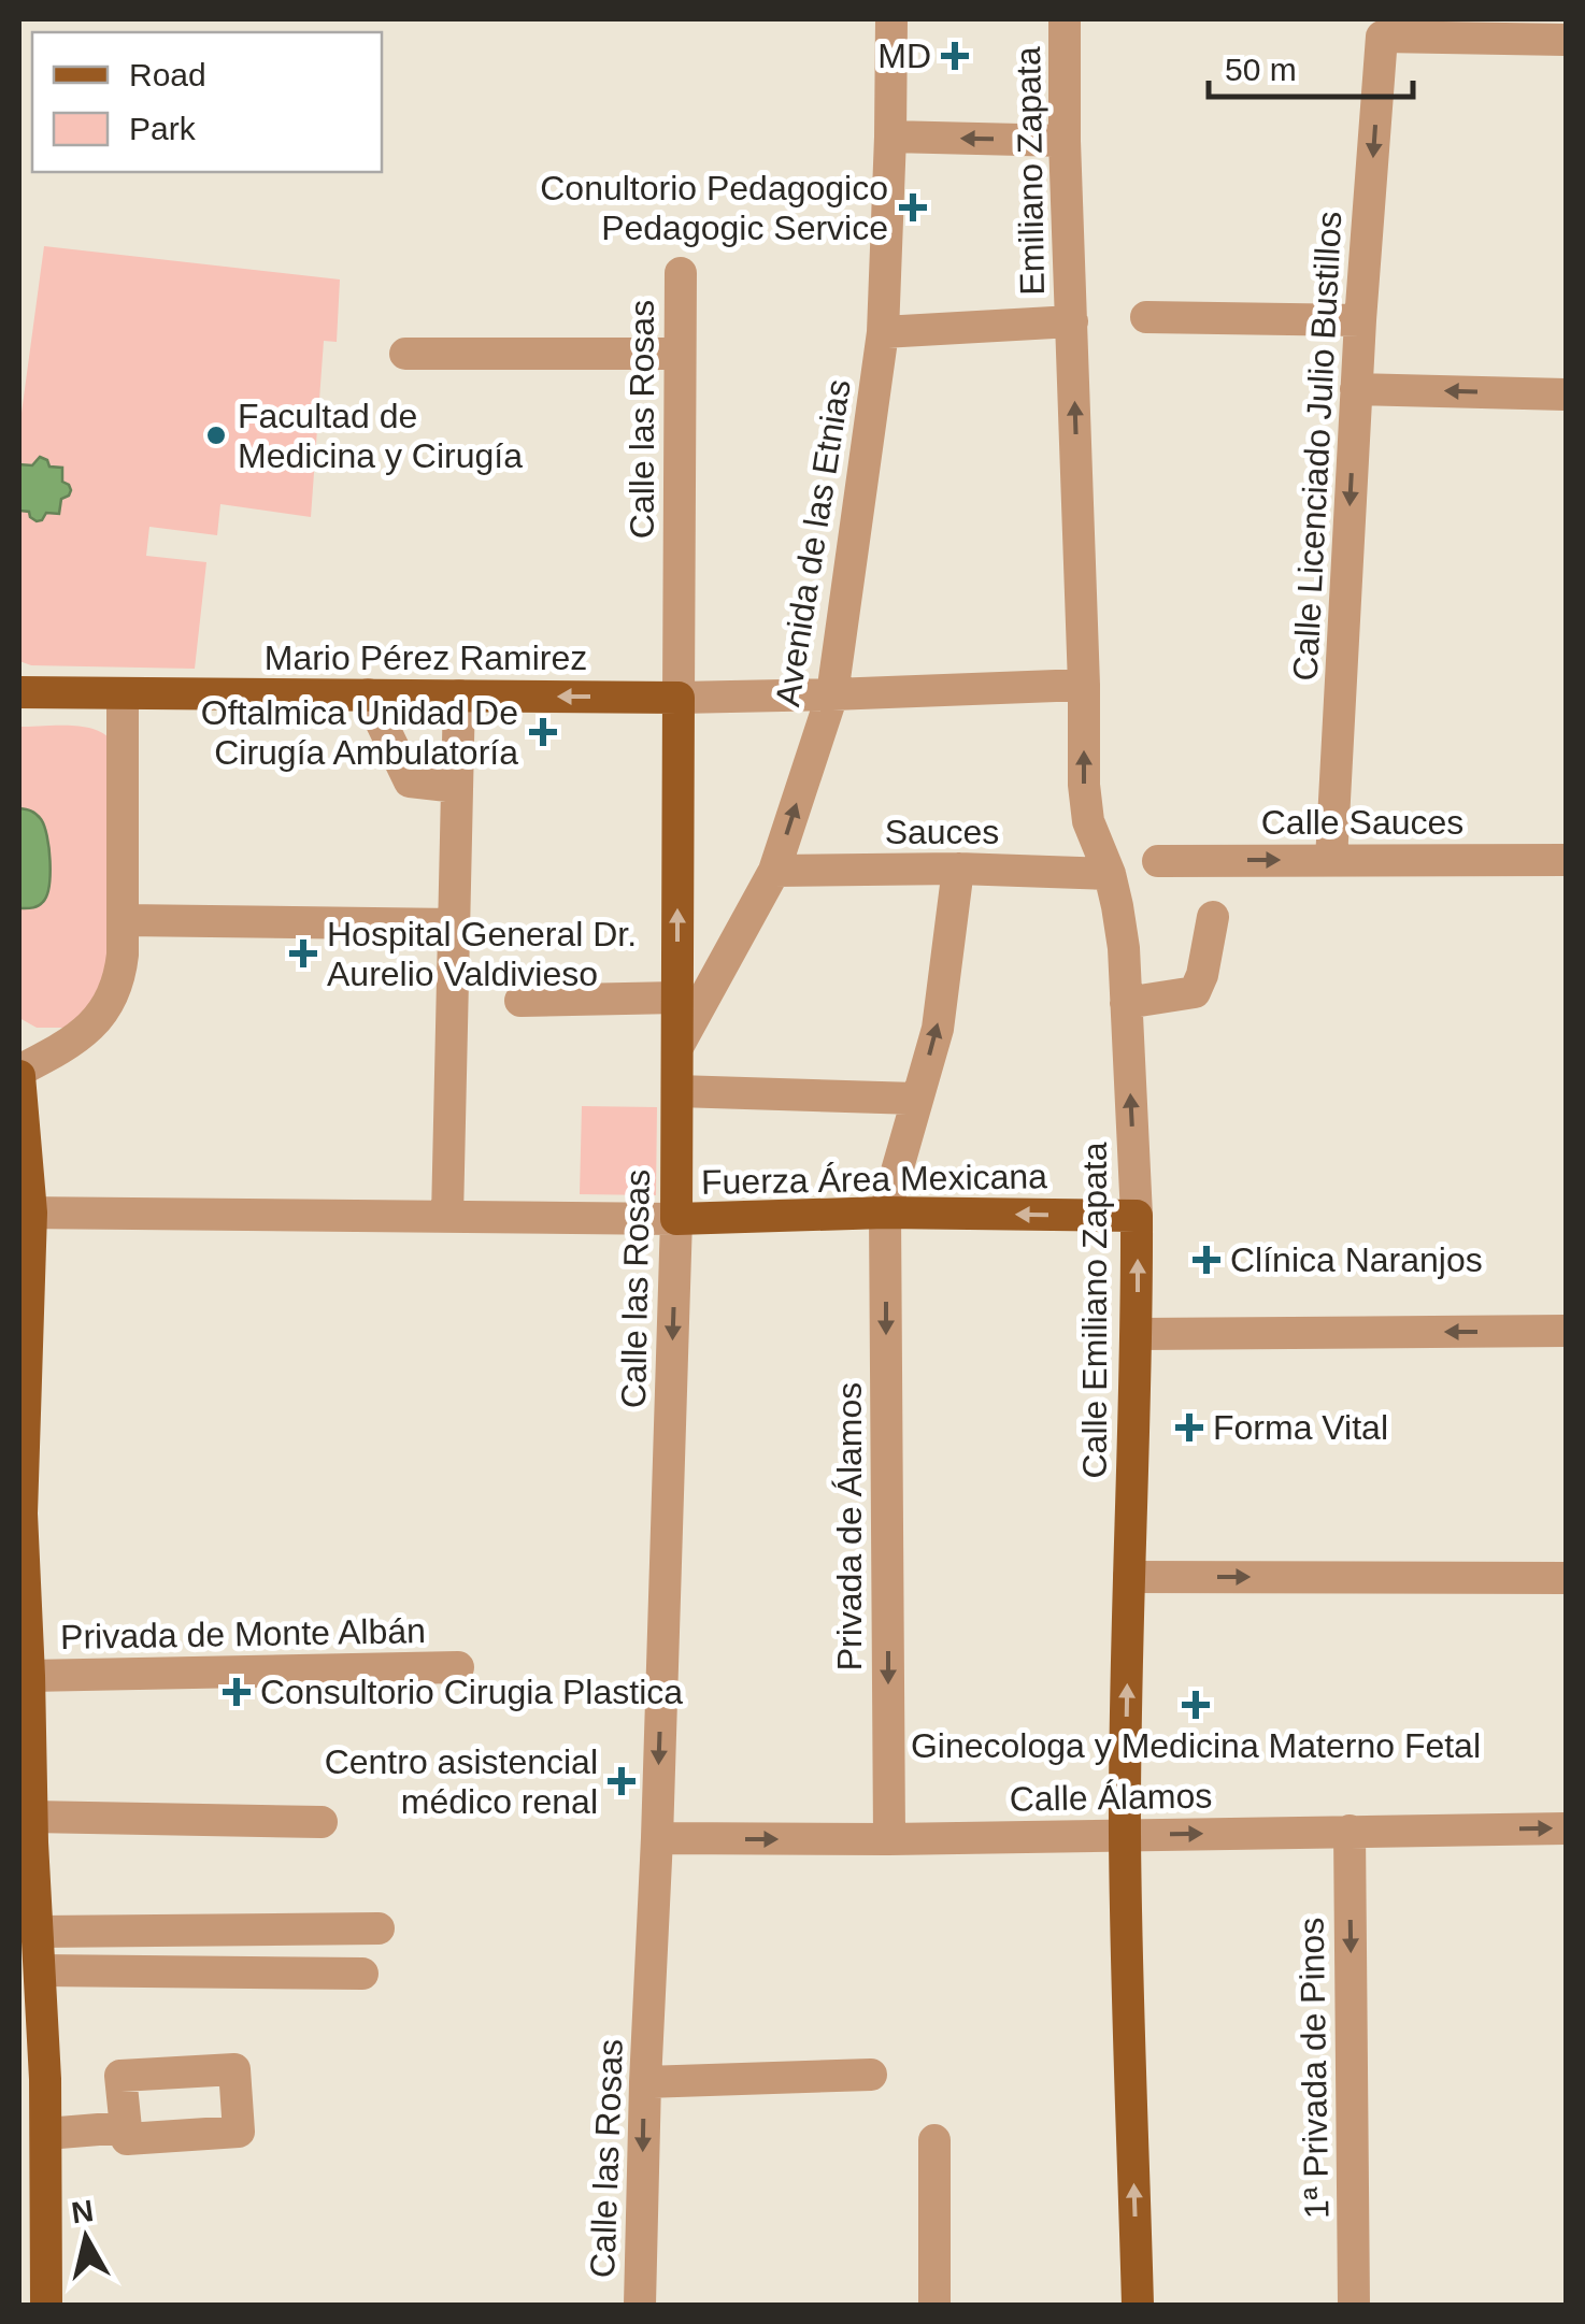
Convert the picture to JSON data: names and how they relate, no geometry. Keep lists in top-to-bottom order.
{
  "streets": {
    "main road": [
      "Calle las Rosas",
      "Mario Pérez Ramirez",
      "Fuerza Área Mexicana",
      "Calle Emiliano Zapata"
    ],
    "street": [
      "Emiliano Zapata",
      "Calle Licenciado Julio Bustillos",
      "Avenida de las Etnias",
      "Calle Sauces",
      "Sauces",
      "Privada de Álamos",
      "Privada de Monte Albán",
      "Calle Álamos",
      "1ª Privada de Pinos"
    ]
  },
  "crossings": [
    ["Emiliano Zapata", "Calle Emiliano Zapata"],
    ["Calle las Rosas", "Avenida de las Etnias"],
    ["Calle las Rosas", "Mario Pérez Ramirez"],
    ["Calle las Rosas", "Fuerza Área Mexicana"],
    ["Calle las Rosas", "Calle Álamos"],
    ["Calle Licenciado Julio Bustillos", "Calle Sauces"],
    ["Avenida de las Etnias", "Mario Pérez Ramirez"],
    ["Avenida de las Etnias", "Sauces"],
    ["Mario Pérez Ramirez", "Calle Emiliano Zapata"],
    ["Sauces", "Calle Emiliano Zapata"],
    ["Sauces", "Privada de Álamos"],
    ["Fuerza Área Mexicana", "Calle Emiliano Zapata"],
    ["Fuerza Área Mexicana", "Privada de Álamos"],
    ["Calle Emiliano Zapata", "Calle Álamos"],
    ["Privada de Álamos", "Calle Álamos"],
    ["Calle Álamos", "1ª Privada de Pinos"]
  ],
  "one_way": [
    "Calle Licenciado Julio Bustillos",
    "Calle Sauces",
    "Fuerza Área Mexicana",
    "Calle Emiliano Zapata",
    "1ª Privada de Pinos"
  ],
  "places": {
    "health": [
      "MD",
      "Conultorio Pedagogico Pedagogic Service",
      "Oftalmica Unidad De Cirugía Ambulatoría",
      "Hospital General Dr. Aurelio Valdivieso",
      "Clínica Naranjos",
      "Forma Vital",
      "Consultorio Cirugia Plastica",
      "Ginecologa y Medicina Materno Fetal",
      "Centro asistencial médico renal"
    ],
    "other": ["Facultad de Medicina y Cirugía"]
  },
  "legend": ["Road", "Park"],
  "scale_bar": "50 m",
  "north": "top"
}
